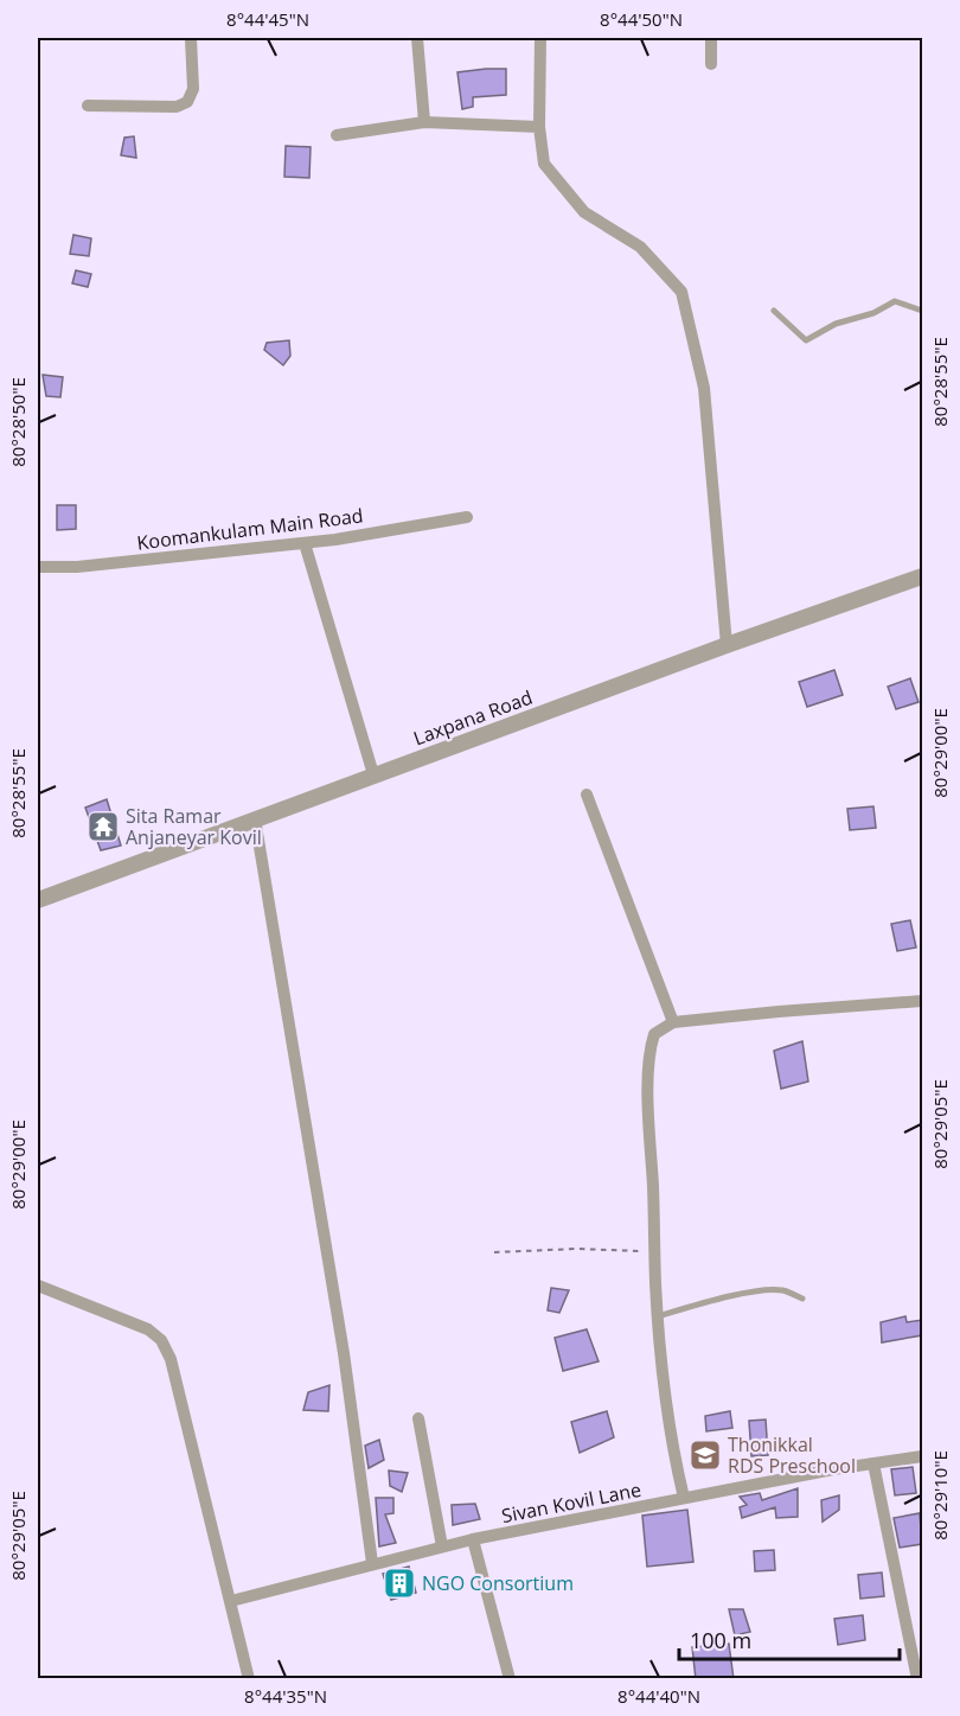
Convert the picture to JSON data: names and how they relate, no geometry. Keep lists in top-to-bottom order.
{
  "streets": {
    "street": ["Koomankulam Main Road", "Laxpana Road", "Sivan Kovil Lane"]
  },
  "places": {
    "temple": ["Sita Ramar Anjaneyar Kovil"],
    "school or university": ["Thonikkal RDS Preschool"],
    "building": ["NGO Consortium"]
  },
  "scale_bar": "100 m",
  "coordinates": [
    "8°44'45\"N",
    "8°44'50\"N",
    "80°28'55\"E",
    "80°28'50\"E",
    "80°29'00\"E",
    "80°29'05\"E",
    "80°29'10\"E",
    "8°44'35\"N",
    "8°44'40\"N"
  ]
}
